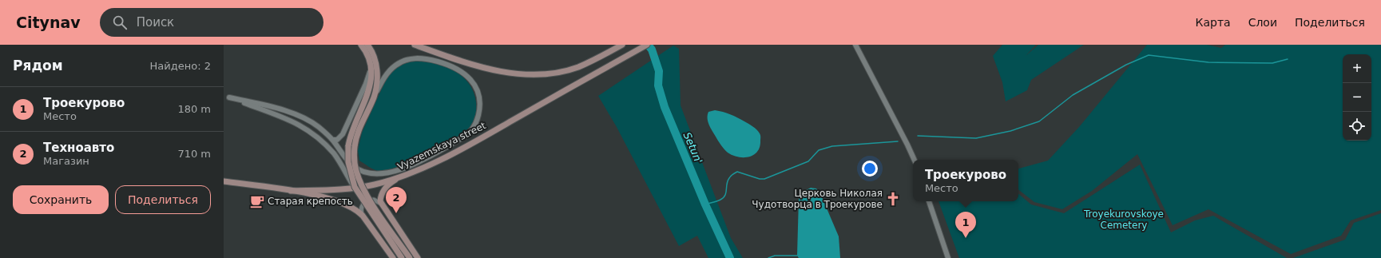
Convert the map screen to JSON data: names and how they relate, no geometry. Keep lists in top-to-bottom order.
{
  "streets": {
    "main road": ["Vyazemskaya street"]
  },
  "water": ["Setun'"],
  "parks": ["Troyekurovskoye Cemetery"],
  "places": {
    "church": ["Церковь Николая Чудотворца в Троекурове"],
    "cafe": ["Старая крепость"]
  },
  "page": {
    "header": "Citynav",
    "search": "Поиск",
    "nav": ["Карта", "Слои", "Поделиться"],
    "heading": ["Рядом", "Найдено: 2"],
    "map_buttons": ["+", "−"],
    "list": [
      {
        "mark": "1",
        "name": "Троекурово",
        "note": "Место",
        "value": "180 m"
      },
      {
        "mark": "2",
        "name": "Техноавто",
        "note": "Магазин",
        "value": "710 m"
      }
    ],
    "popup": ["Троекурово", "Место"],
    "buttons": ["Сохранить", "Поделиться"],
    "pins": ["2", "1"]
  }
}
